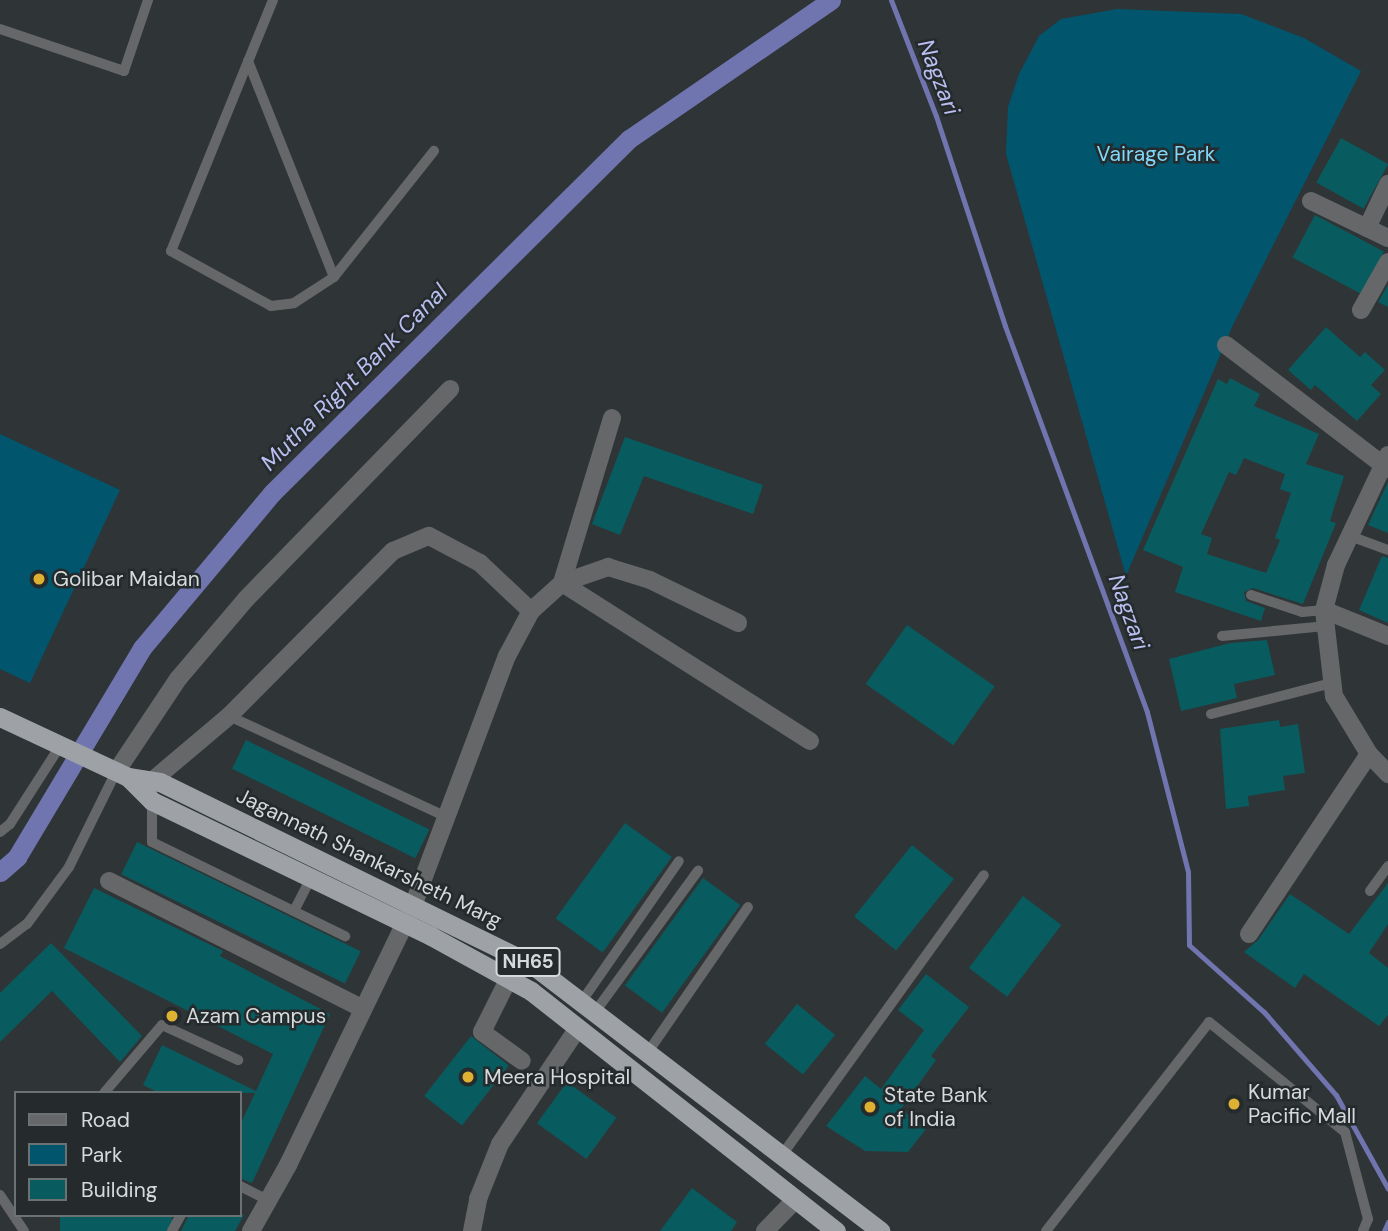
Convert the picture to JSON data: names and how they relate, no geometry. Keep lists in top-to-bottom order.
{
  "streets": {
    "highway": ["Jagannath Shankarsheth Marg", "NH65"]
  },
  "water": ["Nagzari", "Mutha Right Bank Canal"],
  "parks": ["Vairage Park"],
  "places": [
    "Golibar Maidan",
    "Azam Campus",
    "Meera Hospital",
    "Kumar Pacific Mall",
    "State Bank of India"
  ],
  "legend": ["Road", "Park", "Building"]
}
